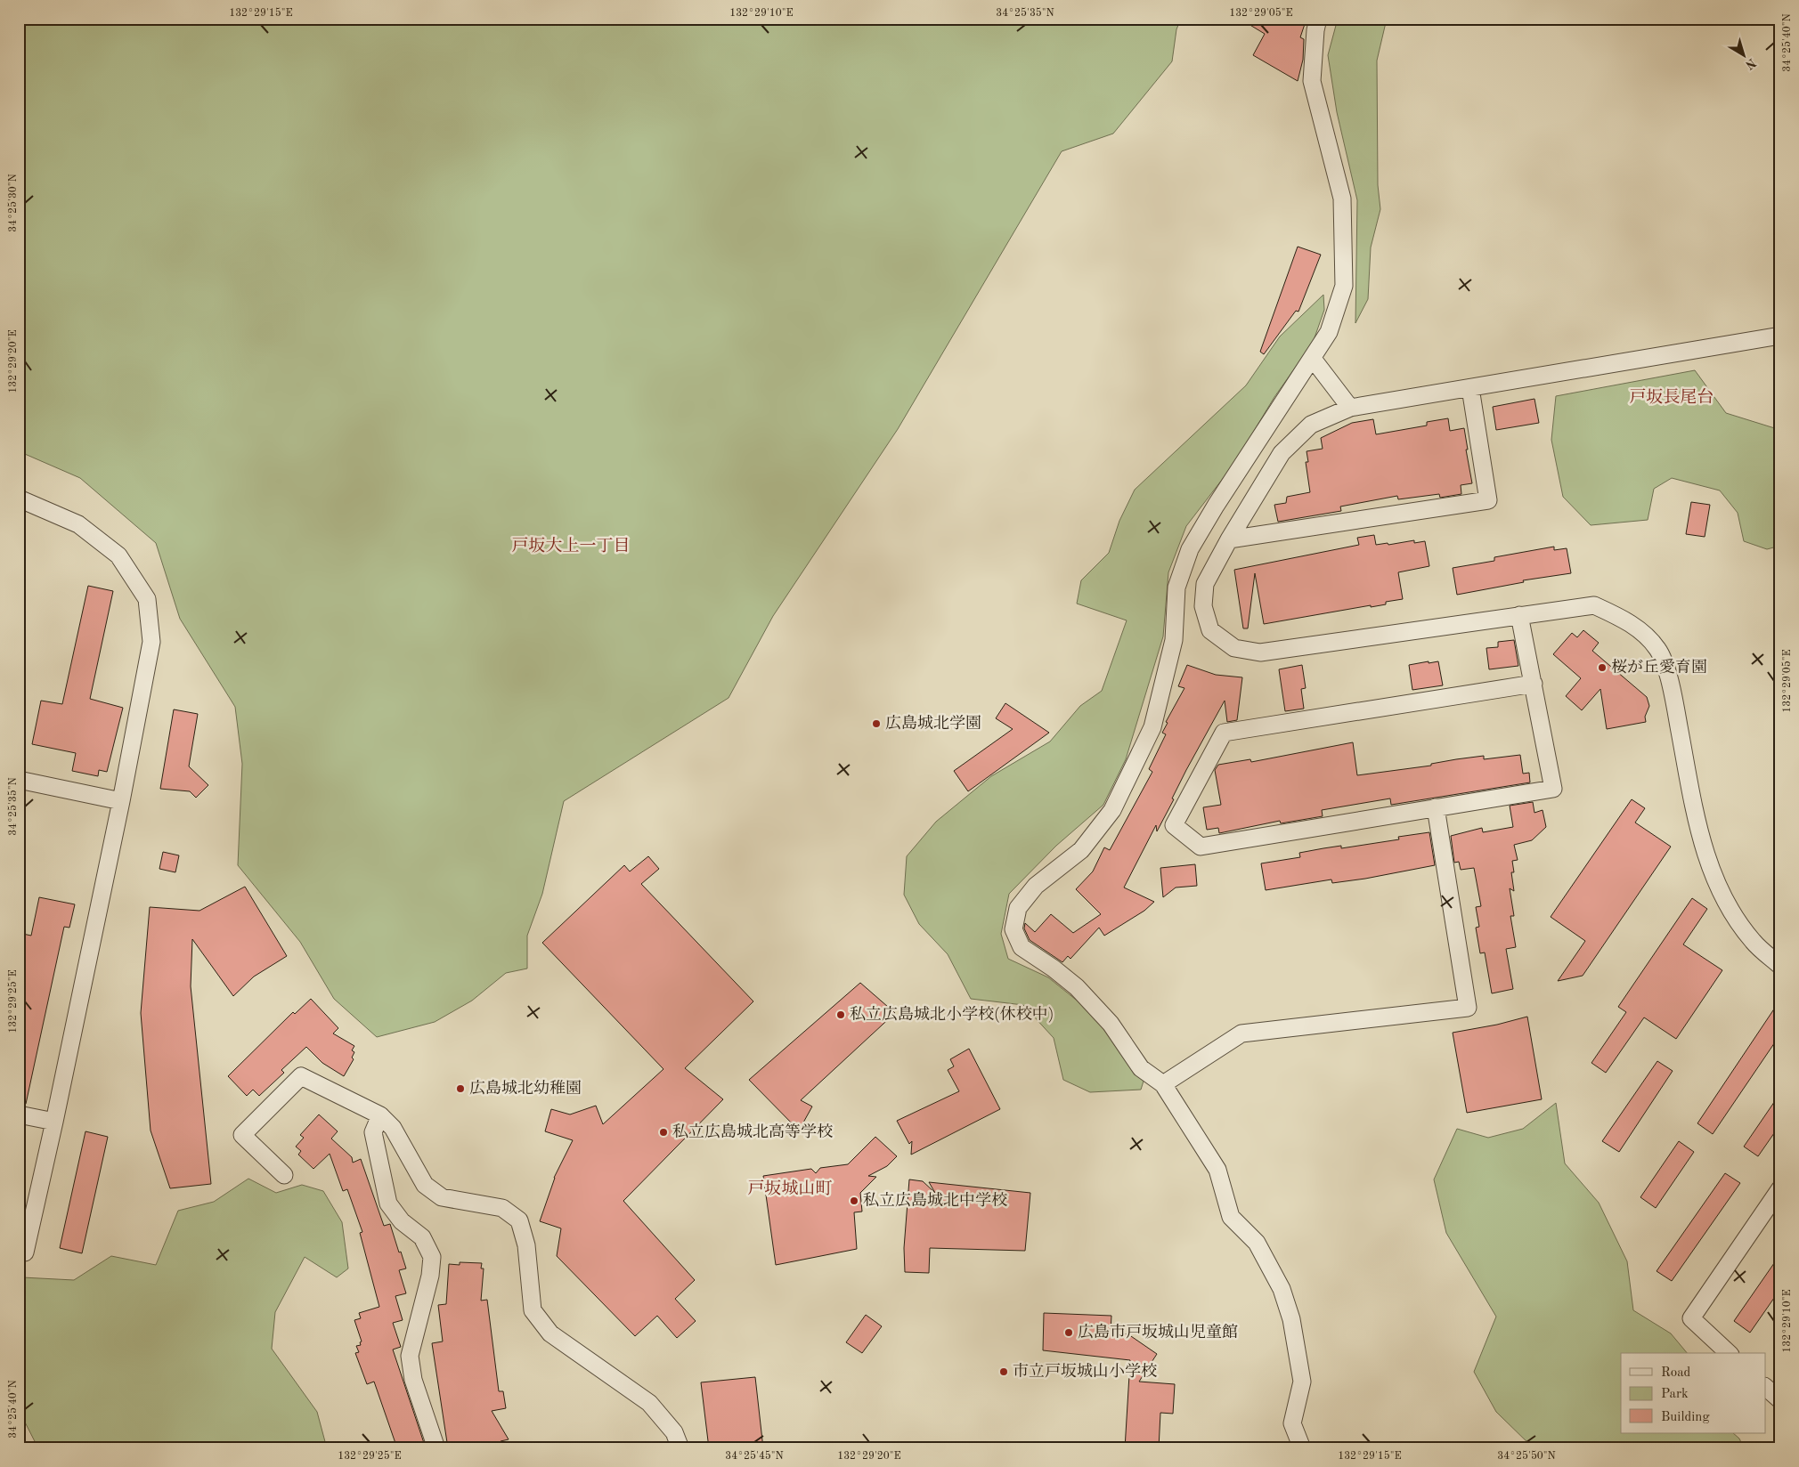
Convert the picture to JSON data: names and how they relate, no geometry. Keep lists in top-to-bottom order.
{
  "districts": ["戸坂長尾台", "戸坂大上一丁目", "戸坂城山町"],
  "places": [
    "桜が丘愛育園",
    "広島城北学園",
    "私立広島城北小学校(休校中)",
    "広島城北幼稚園",
    "私立広島城北高等学校",
    "私立広島城北中学校",
    "広島市戸坂城山児童館",
    "市立戸坂城山小学校"
  ],
  "legend": ["Road", "Park", "Building"],
  "north": "bottom right",
  "coordinates": [
    "132°29'15\"E",
    "132°29'10\"E",
    "34°25'35\"N",
    "132°29'05\"E",
    "34°25'40\"N",
    "34°25'30\"N",
    "132°29'20\"E",
    "132°29'25\"E",
    "34°25'45\"N",
    "34°25'50\"N"
  ]
}
